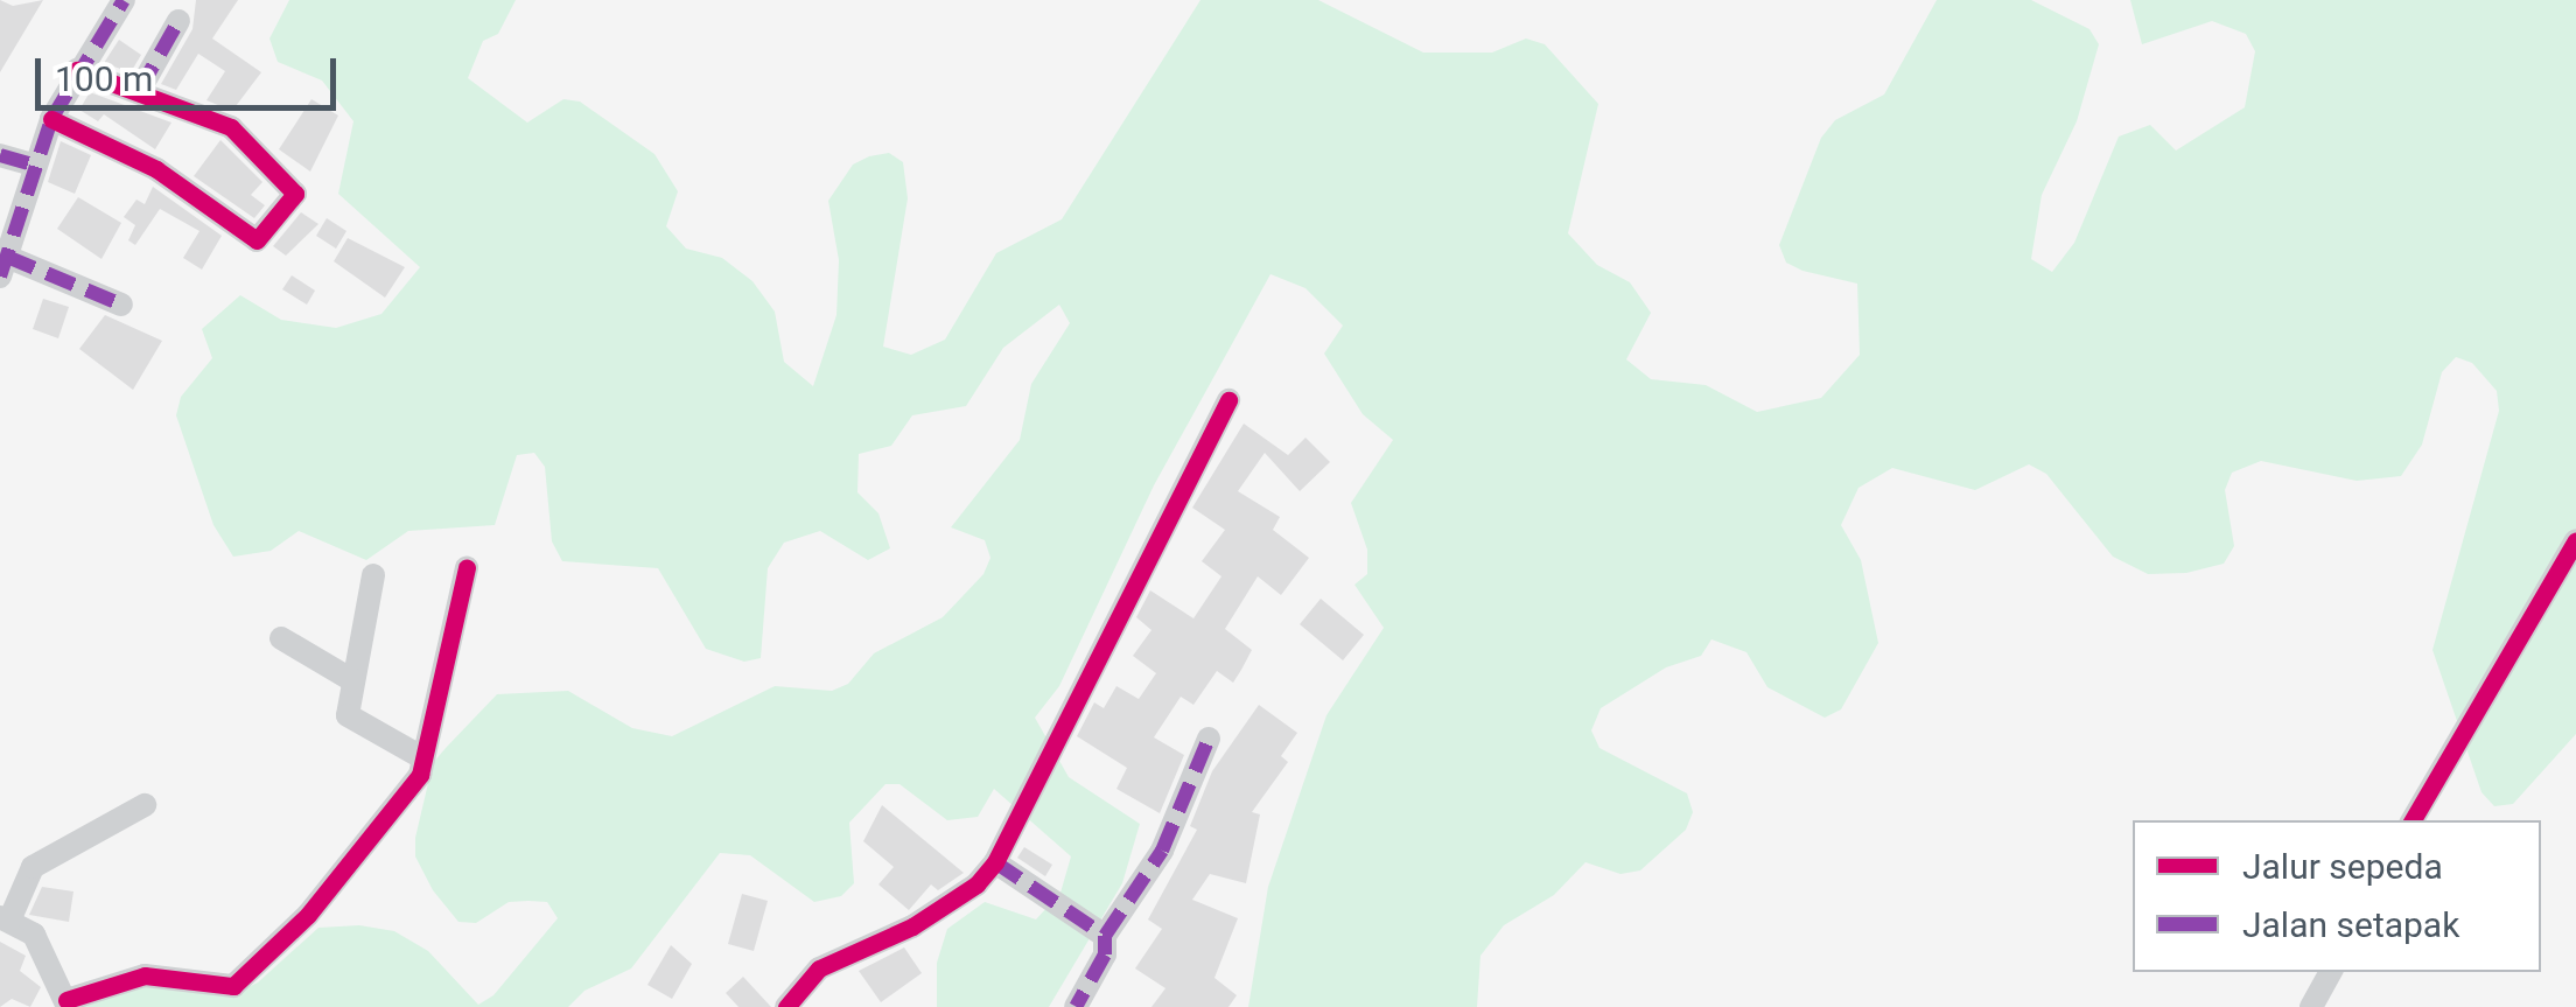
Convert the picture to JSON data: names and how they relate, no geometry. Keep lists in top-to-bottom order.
{
  "legend": ["Jalur sepeda", "Jalan setapak"],
  "scale_bar": "100 m"
}
